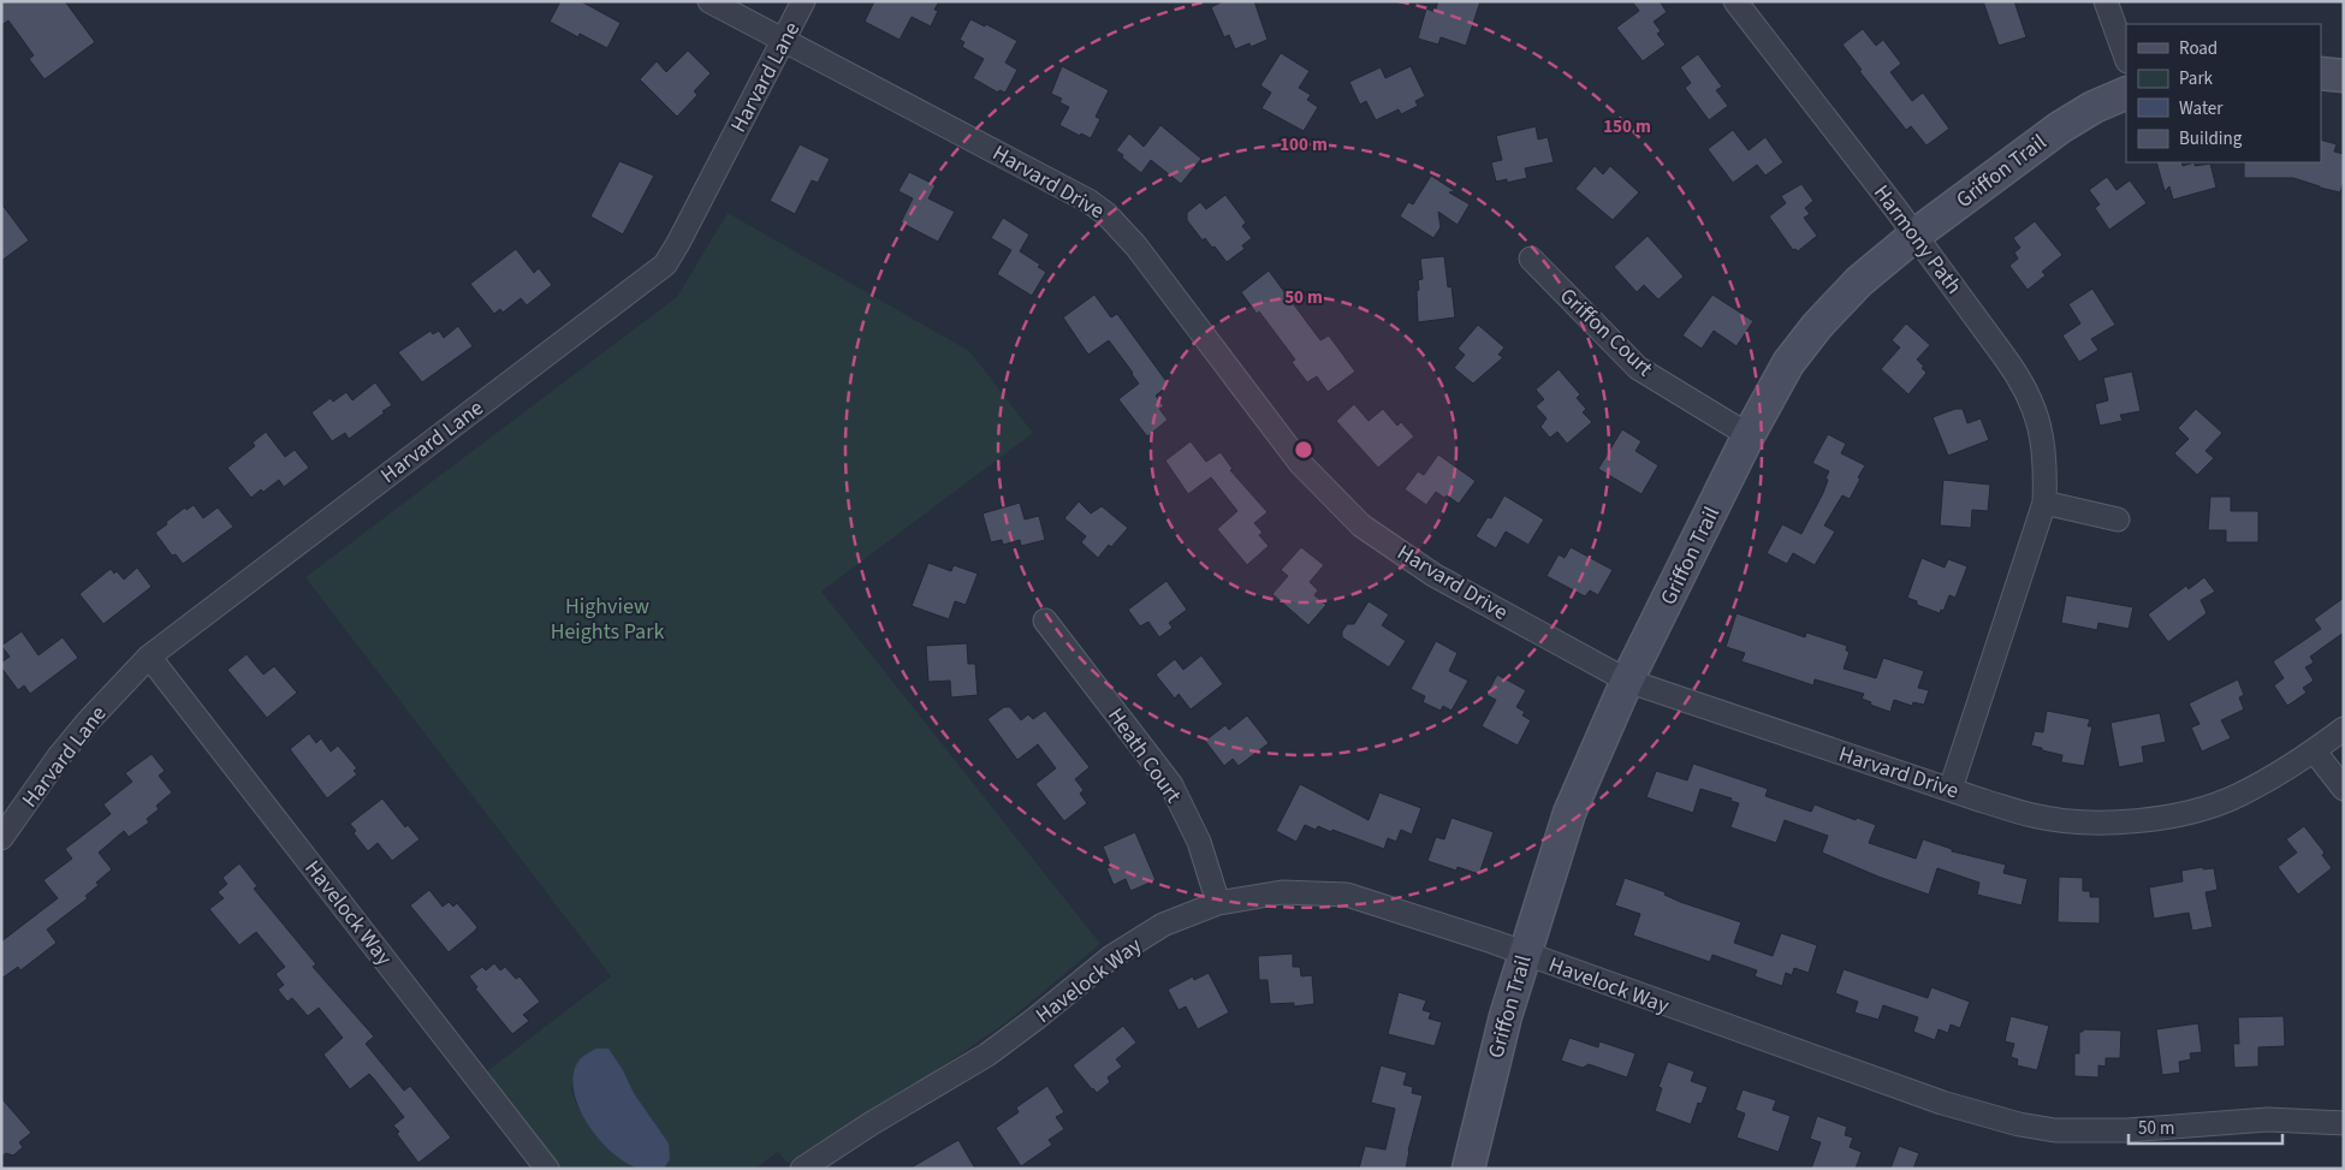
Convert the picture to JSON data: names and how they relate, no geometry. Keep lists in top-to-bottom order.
{
  "streets": {
    "street": [
      "Harvard Lane",
      "Griffon Trail",
      "Harvard Drive",
      "Harmony Path",
      "Griffon Court",
      "Heath Court",
      "Havelock Way"
    ]
  },
  "crossings": [
    ["Harvard Lane", "Harvard Drive"],
    ["Harvard Lane", "Havelock Way"],
    ["Griffon Trail", "Harvard Drive"],
    ["Griffon Trail", "Harmony Path"],
    ["Griffon Trail", "Griffon Court"],
    ["Griffon Trail", "Havelock Way"],
    ["Harvard Drive", "Harmony Path"],
    ["Heath Court", "Havelock Way"]
  ],
  "parks": ["Highview Heights Park"],
  "legend": [
    "Road",
    "Park",
    "Water",
    "Building"
  ],
  "scale_bar": "50 m",
  "rings": ["150 m", "100 m", "50 m"]
}
